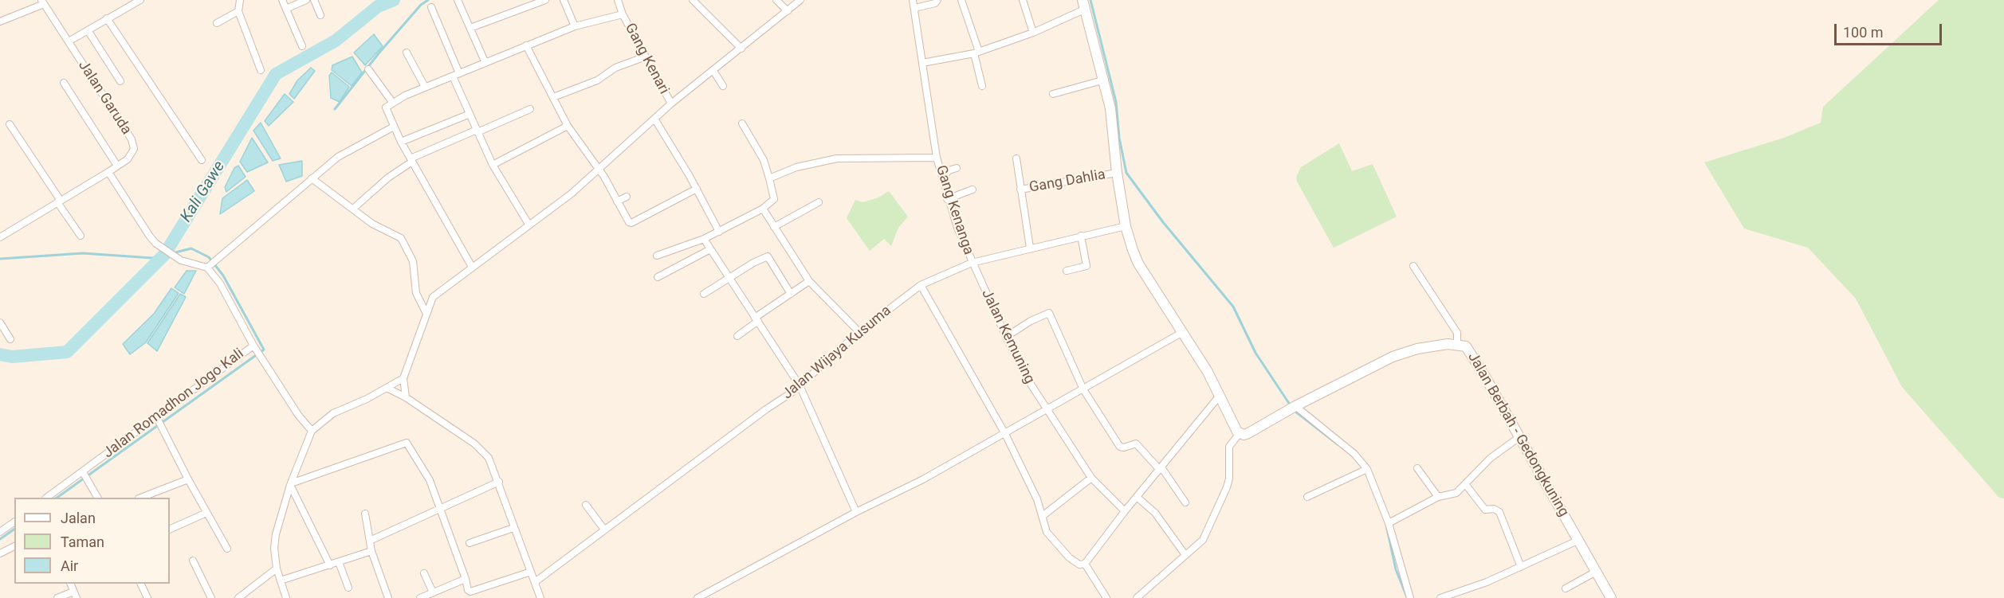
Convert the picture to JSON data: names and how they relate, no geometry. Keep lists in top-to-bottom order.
{
  "streets": {
    "main road": ["Jalan Berbah - Gedongkuning"],
    "street": [
      "Gang Kenari",
      "Jalan Garuda",
      "Gang Dahlia",
      "Gang Kenanga",
      "Jalan Kemuning",
      "Jalan Wijaya Kusuma",
      "Jalan Romadhon Jogo Kali"
    ]
  },
  "crossings": [
    ["Gang Dahlia", "Jalan Wijaya Kusuma"],
    ["Gang Kenanga", "Jalan Kemuning"],
    ["Gang Kenanga", "Jalan Wijaya Kusuma"],
    ["Jalan Kemuning", "Jalan Wijaya Kusuma"]
  ],
  "water": ["Kali Gawe"],
  "legend": ["Jalan", "Taman", "Air"],
  "scale_bar": "100 m"
}
